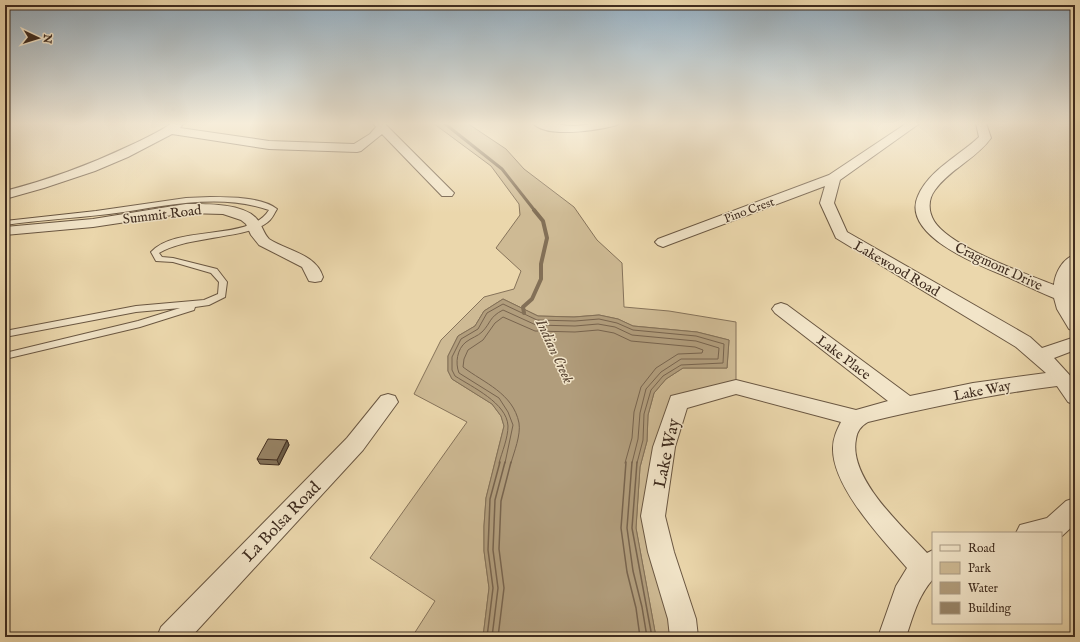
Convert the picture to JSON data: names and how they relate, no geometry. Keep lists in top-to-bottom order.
{
  "streets": {
    "street": [
      "Pino Crest",
      "Summit Road",
      "Cragmont Drive",
      "Lakewood Road",
      "Lake Place",
      "Lake Way",
      "La Bolsa Road"
    ]
  },
  "crossings": [
    ["Pino Crest", "Lakewood Road"],
    ["Lakewood Road", "Lake Way"],
    ["Lake Place", "Lake Way"]
  ],
  "water": ["Indian Creek"],
  "legend": [
    "Road",
    "Park",
    "Water",
    "Building"
  ],
  "north": "right"
}
